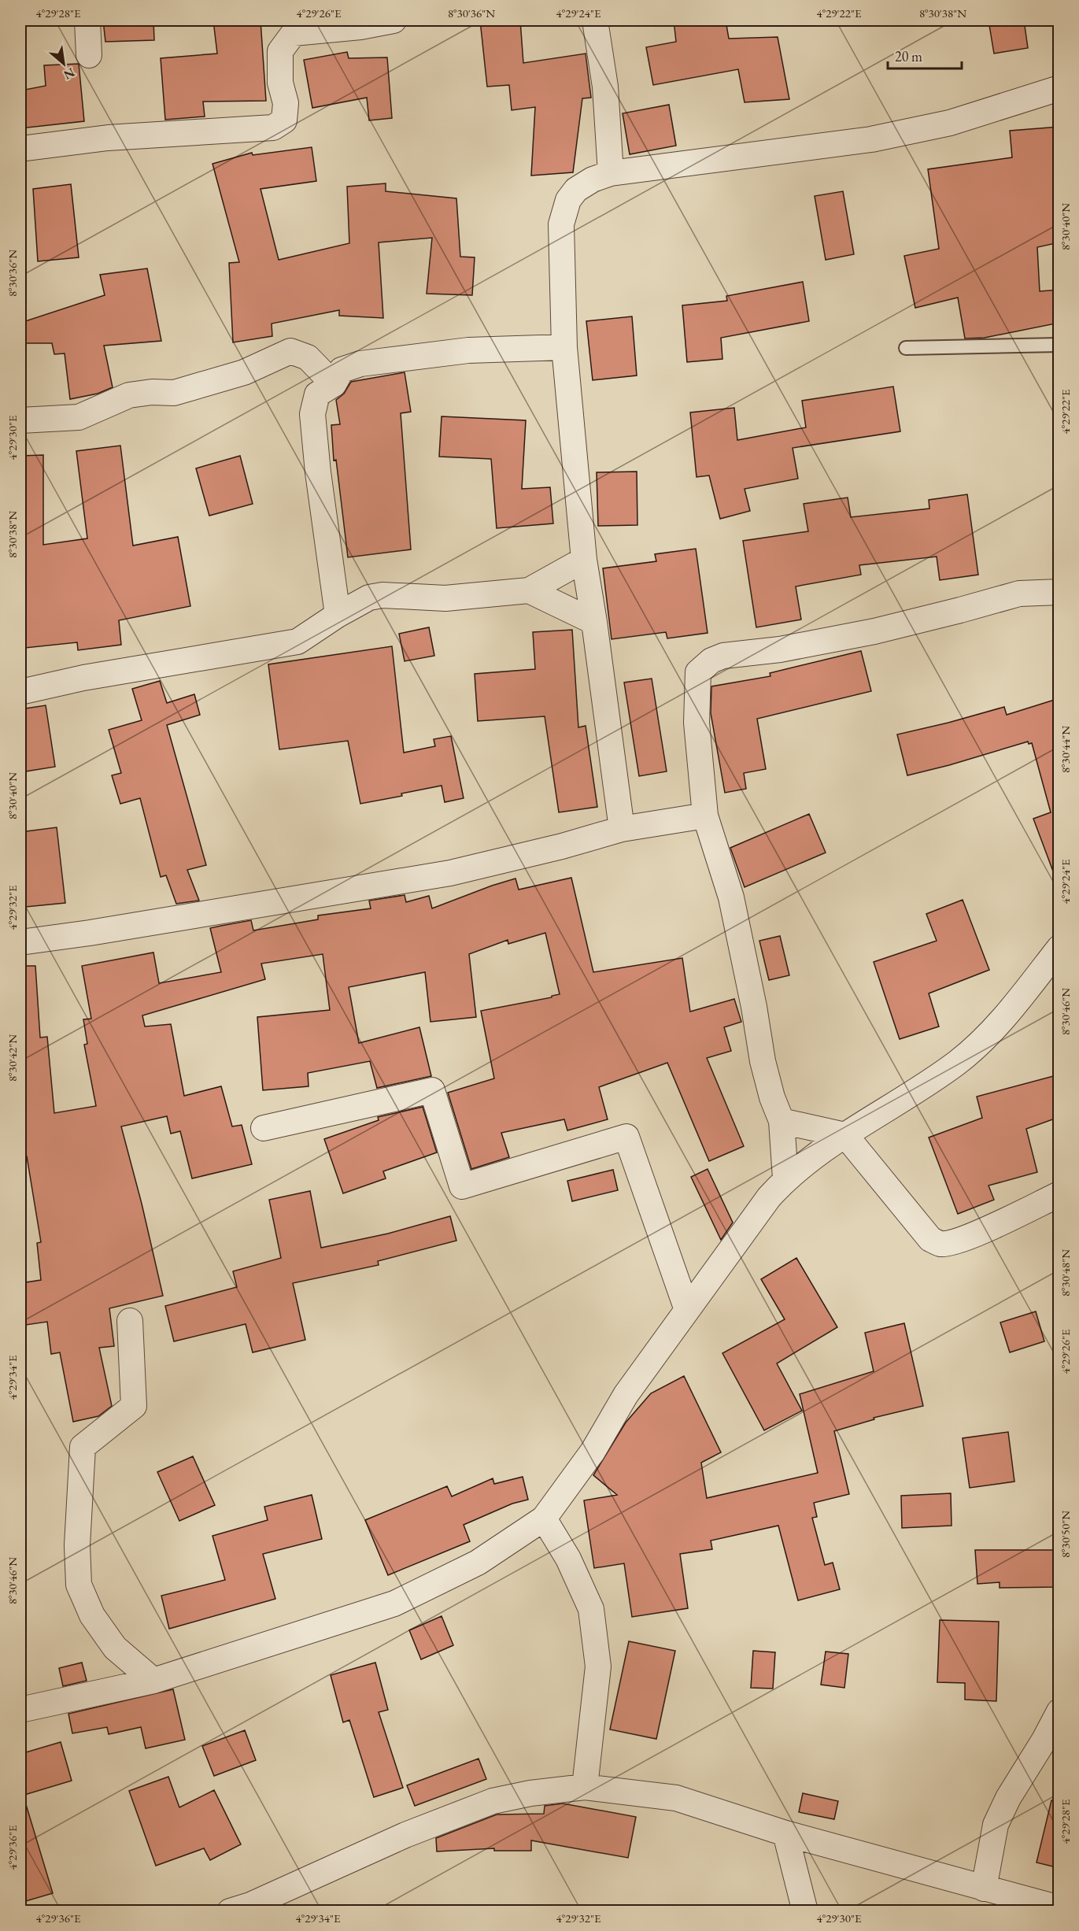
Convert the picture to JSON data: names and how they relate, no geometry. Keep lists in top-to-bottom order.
{
  "scale_bar": "20 m",
  "north": "bottom right",
  "coordinates": [
    "4°29'28\"E",
    "4°29'26\"E",
    "8°30'36\"N",
    "4°29'24\"E",
    "4°29'22\"E",
    "8°30'38\"N",
    "8°30'40\"N",
    "4°29'30\"E",
    "8°30'44\"N",
    "4°29'32\"E",
    "8°30'46\"N",
    "8°30'42\"N",
    "8°30'48\"N",
    "4°29'34\"E",
    "8°30'50\"N",
    "4°29'36\"E"
  ]
}
